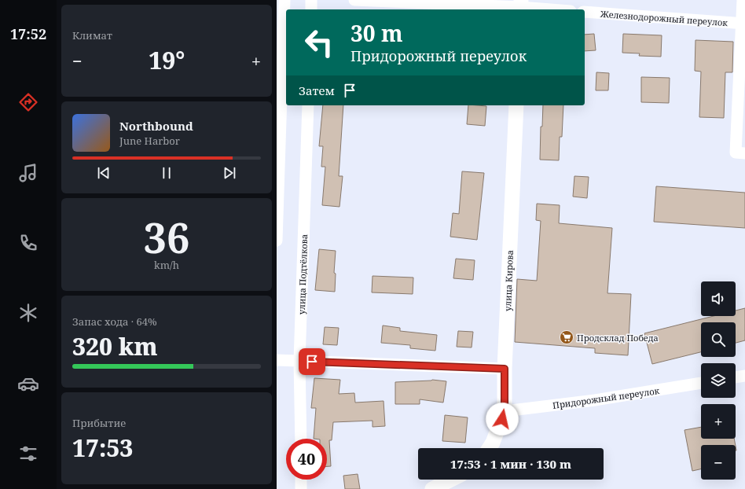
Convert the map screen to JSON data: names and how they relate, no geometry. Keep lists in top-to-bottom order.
{
  "streets": {
    "street": [
      "Железнодорожный переулок",
      "улица Подтёлкова",
      "улица Кирова",
      "Придорожный переулок"
    ]
  },
  "crossings": [
    ["улица Кирова", "Придорожный переулок"]
  ],
  "places": {
    "supermarket": ["Продсклад Победа"]
  },
  "page": {
    "tabs": "17:52",
    "tile": [
      "Климат",
      ["36", "km/h"],
      ["Запас хода · 64%", "320 km"],
      ["Прибытие", "17:53"]
    ],
    "turn": ["30 m", "Придорожный переулок"],
    "heat": ["−", "19°", "+"],
    "then": "Затем",
    "song": ["Northbound", "June Harbor"],
    "map_buttons": ["+", "−"],
    "limit": "40",
    "trip": "17:53 · 1 мин · 130 m"
  }
}
